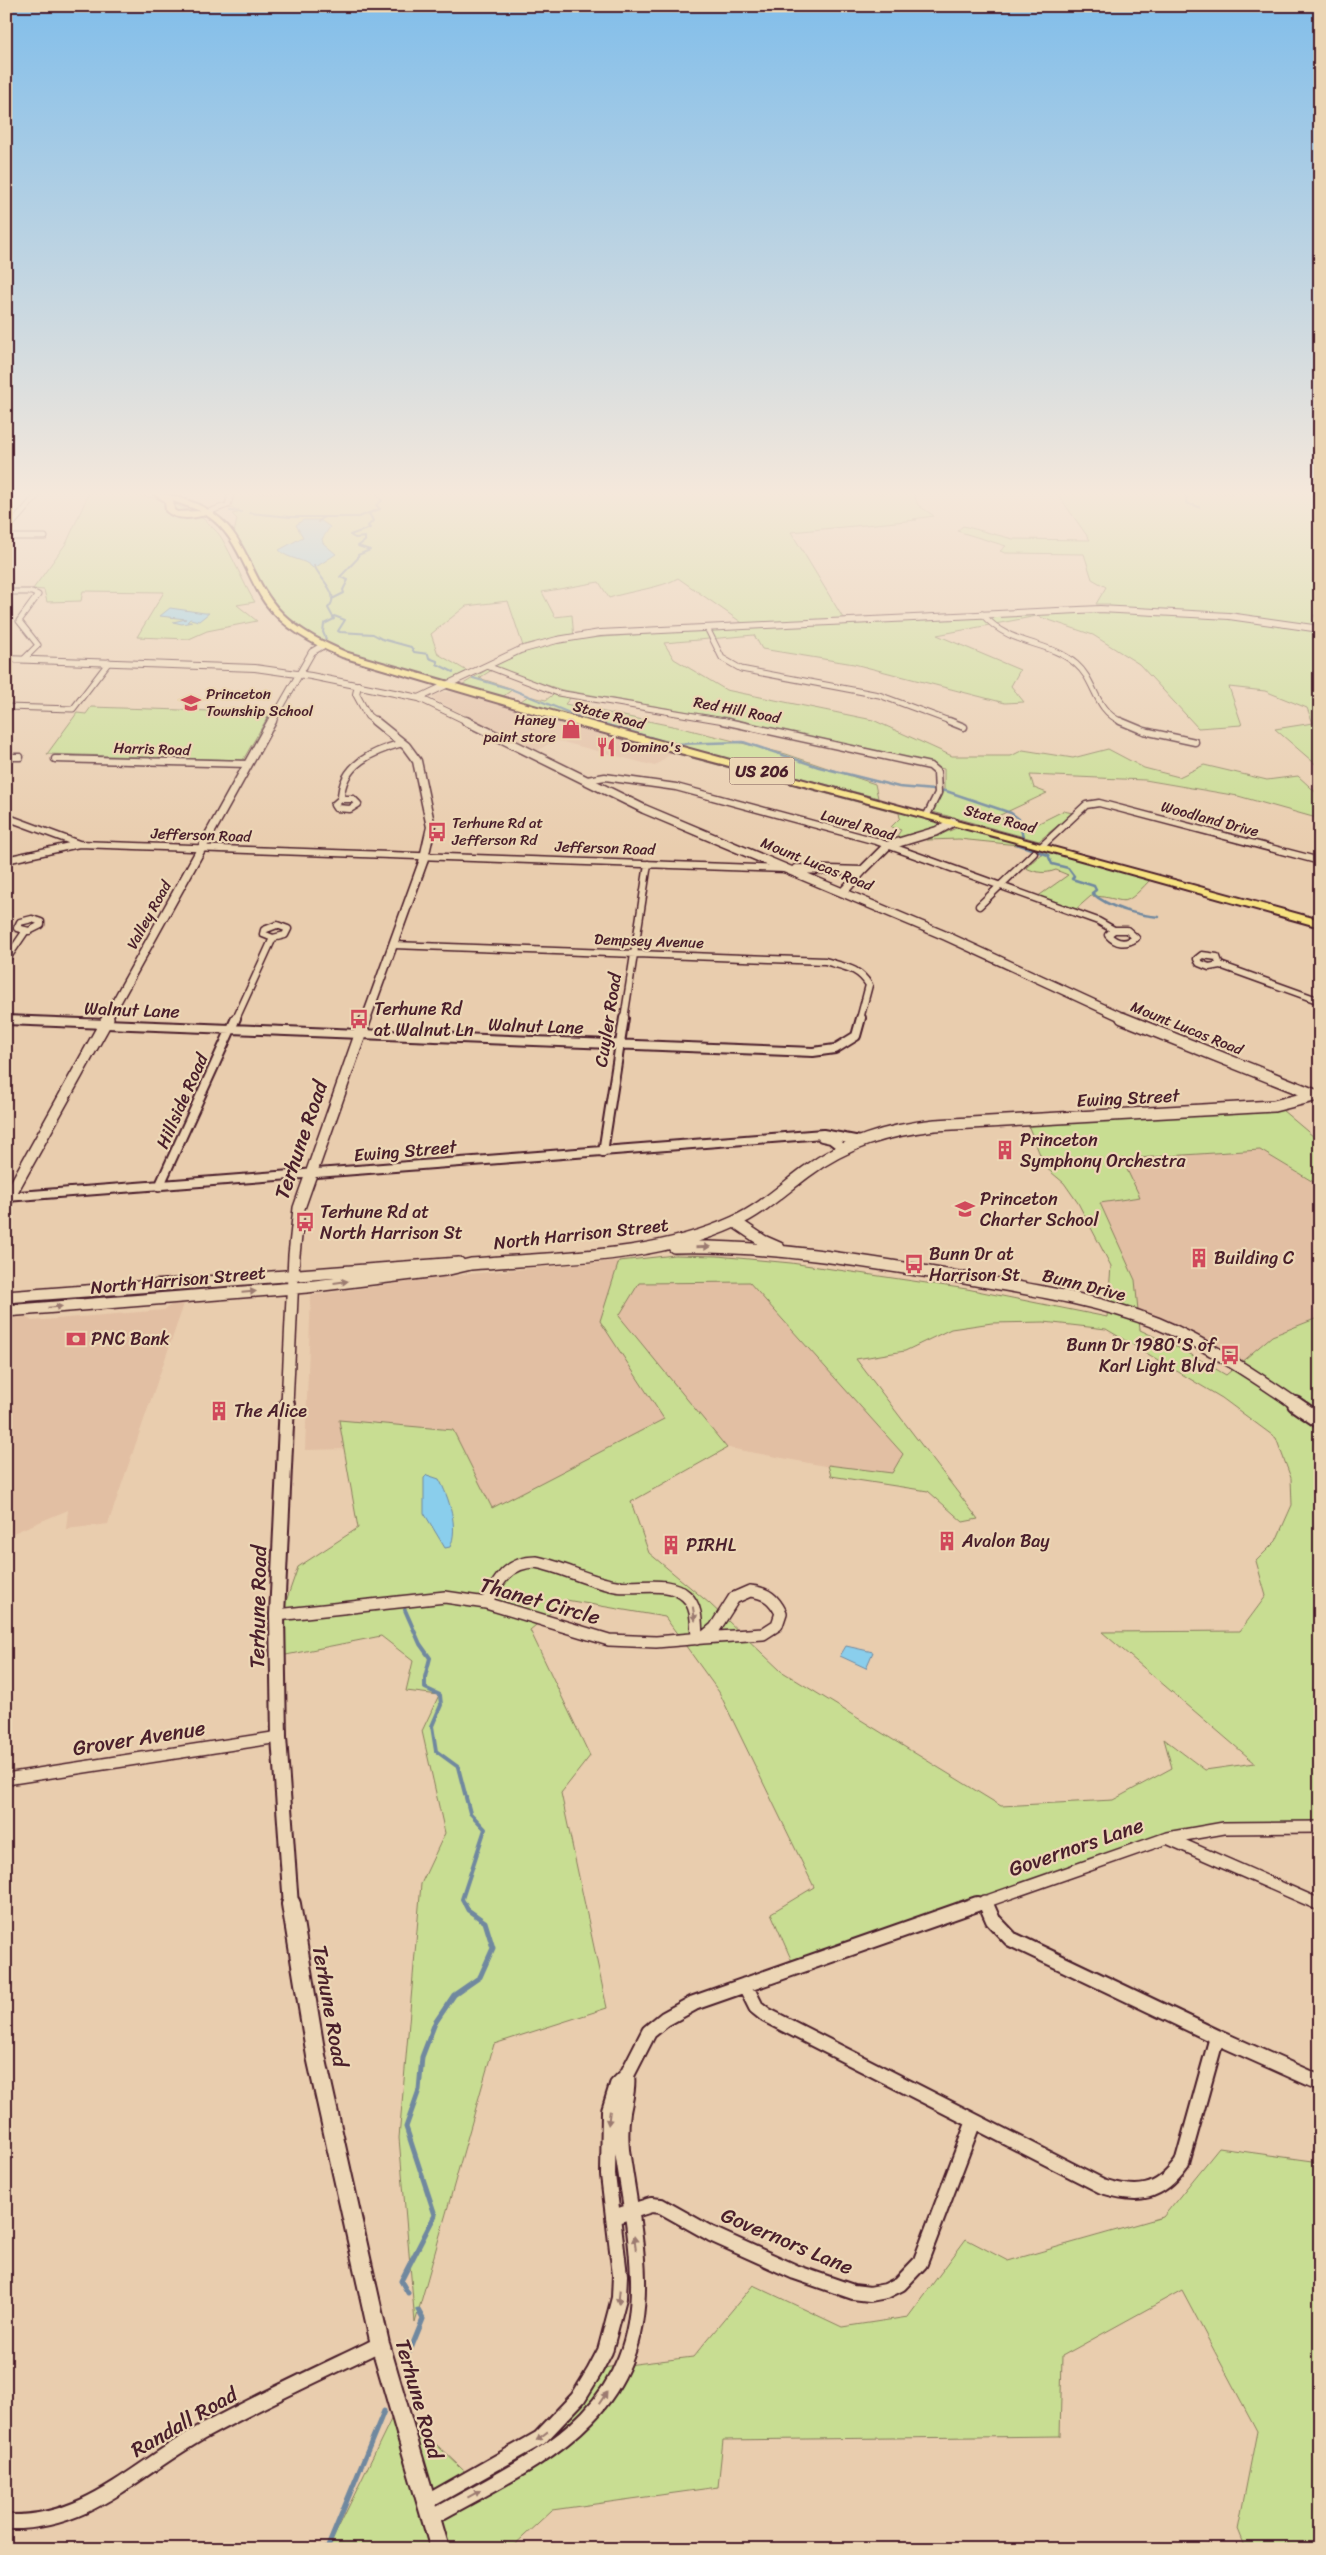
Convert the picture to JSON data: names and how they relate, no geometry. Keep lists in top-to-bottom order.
{
  "streets": {
    "highway": ["State Road", "US 206"],
    "street": [
      "Red Hill Road",
      "Harris Road",
      "Woodland Drive",
      "Laurel Road",
      "Jefferson Road",
      "Mount Lucas Road",
      "Valley Road",
      "Dempsey Avenue",
      "Walnut Lane",
      "Cuyler Road",
      "Ewing Street",
      "Hillside Road",
      "Terhune Road",
      "North Harrison Street",
      "Bunn Drive",
      "Thanet Circle",
      "Grover Avenue",
      "Governors Lane",
      "Randall Road"
    ]
  },
  "crossings": [
    ["Red Hill Road", "State Road"],
    ["State Road", "Woodland Drive"],
    ["State Road", "Valley Road"],
    ["Harris Road", "Valley Road"],
    ["Laurel Road", "Mount Lucas Road"],
    ["Jefferson Road", "Mount Lucas Road"],
    ["Jefferson Road", "Valley Road"],
    ["Jefferson Road", "Cuyler Road"],
    ["Jefferson Road", "Terhune Road"],
    ["Mount Lucas Road", "Valley Road"],
    ["Mount Lucas Road", "Ewing Street"],
    ["Valley Road", "Walnut Lane"],
    ["Valley Road", "Ewing Street"],
    ["Dempsey Avenue", "Walnut Lane"],
    ["Dempsey Avenue", "Cuyler Road"],
    ["Dempsey Avenue", "Terhune Road"],
    ["Walnut Lane", "Cuyler Road"],
    ["Walnut Lane", "Hillside Road"],
    ["Walnut Lane", "Terhune Road"],
    ["Cuyler Road", "Ewing Street"],
    ["Ewing Street", "Hillside Road"],
    ["Ewing Street", "Terhune Road"],
    ["Ewing Street", "North Harrison Street"],
    ["Terhune Road", "North Harrison Street"],
    ["Terhune Road", "Thanet Circle"],
    ["Terhune Road", "Grover Avenue"],
    ["Terhune Road", "Governors Lane"],
    ["Terhune Road", "Randall Road"],
    ["North Harrison Street", "Bunn Drive"]
  ],
  "places": {
    "school or university": ["Princeton Township School", "Princeton Charter School"],
    "shop": ["Haney paint store"],
    "restaurant": ["Domino's"],
    "bus stop": [
      "Terhune Rd at Jefferson Rd",
      "Terhune Rd at Walnut Ln",
      "Terhune Rd at North Harrison St",
      "Bunn Dr at Harrison St",
      "Bunn Dr 1980'S of Karl Light Blvd"
    ],
    "building": [
      "Princeton Symphony Orchestra",
      "Building C",
      "The Alice",
      "Avalon Bay",
      "PIRHL"
    ],
    "bank": ["PNC Bank"]
  }
}
